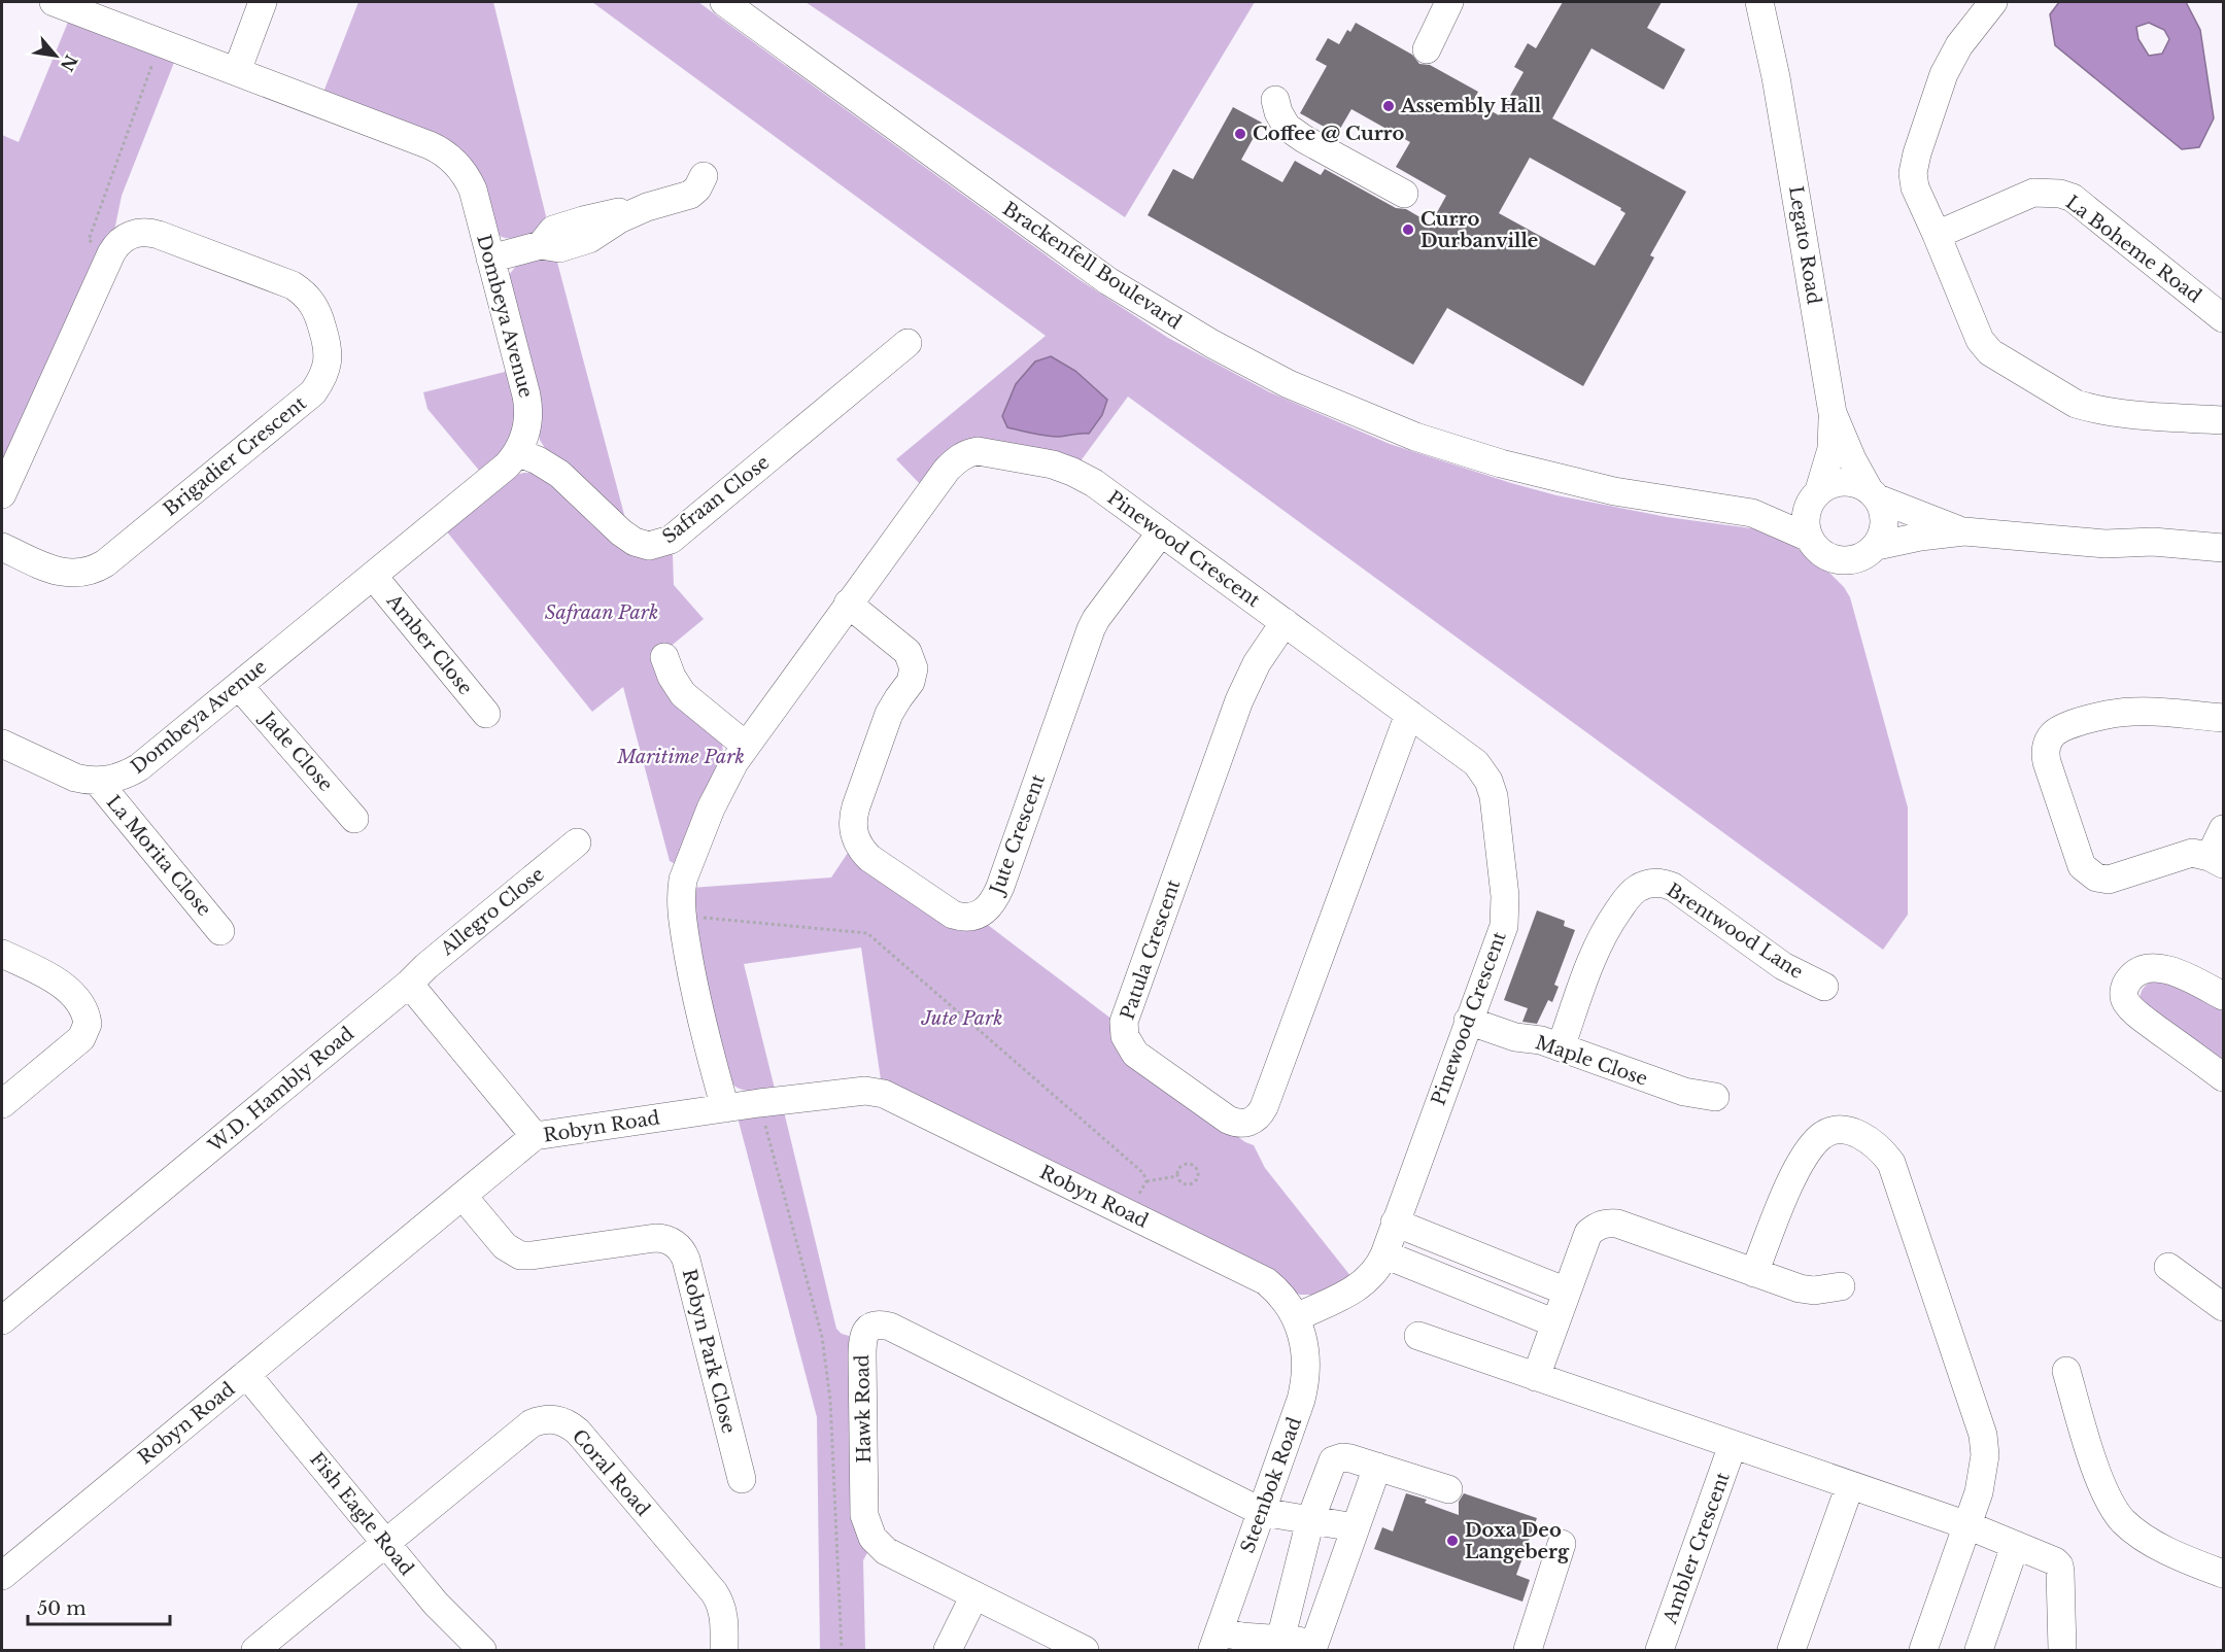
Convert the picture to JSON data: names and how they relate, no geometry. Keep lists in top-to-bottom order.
{
  "streets": {
    "street": [
      "Legato Road",
      "La Boheme Road",
      "Brackenfell Boulevard",
      "Dombeya Avenue",
      "Brigadier Crescent",
      "Safraan Close",
      "Pinewood Crescent",
      "Amber Close",
      "Jade Close",
      "Jute Crescent",
      "La Morita Close",
      "Allegro Close",
      "Brentwood Lane",
      "Patula Crescent",
      "Maple Close",
      "W.D. Hambly Road",
      "Robyn Road",
      "Robyn Park Close",
      "Hawk Road",
      "Coral Road",
      "Steenbok Road",
      "Fish Eagle Road",
      "Ambler Crescent"
    ]
  },
  "crossings": [
    ["Legato Road", "Brackenfell Boulevard"],
    ["Dombeya Avenue", "Safraan Close"],
    ["Dombeya Avenue", "Amber Close"],
    ["Dombeya Avenue", "Jade Close"],
    ["Dombeya Avenue", "La Morita Close"],
    ["Pinewood Crescent", "Jute Crescent"],
    ["Pinewood Crescent", "Patula Crescent"],
    ["Pinewood Crescent", "Maple Close"],
    ["Pinewood Crescent", "Robyn Road"],
    ["Pinewood Crescent", "Steenbok Road"],
    ["Allegro Close", "W.D. Hambly Road"],
    ["Brentwood Lane", "Maple Close"],
    ["Robyn Road", "Robyn Park Close"],
    ["Robyn Road", "Steenbok Road"],
    ["Robyn Road", "Fish Eagle Road"],
    ["Hawk Road", "Steenbok Road"],
    ["Coral Road", "Fish Eagle Road"]
  ],
  "parks": ["Safraan Park", "Maritime Park", "Jute Park"],
  "places": [
    "Assembly Hall",
    "Coffee @ Curro",
    "Curro Durbanville",
    "Doxa Deo Langeberg"
  ],
  "scale_bar": "50 m",
  "north": "bottom right"
}
